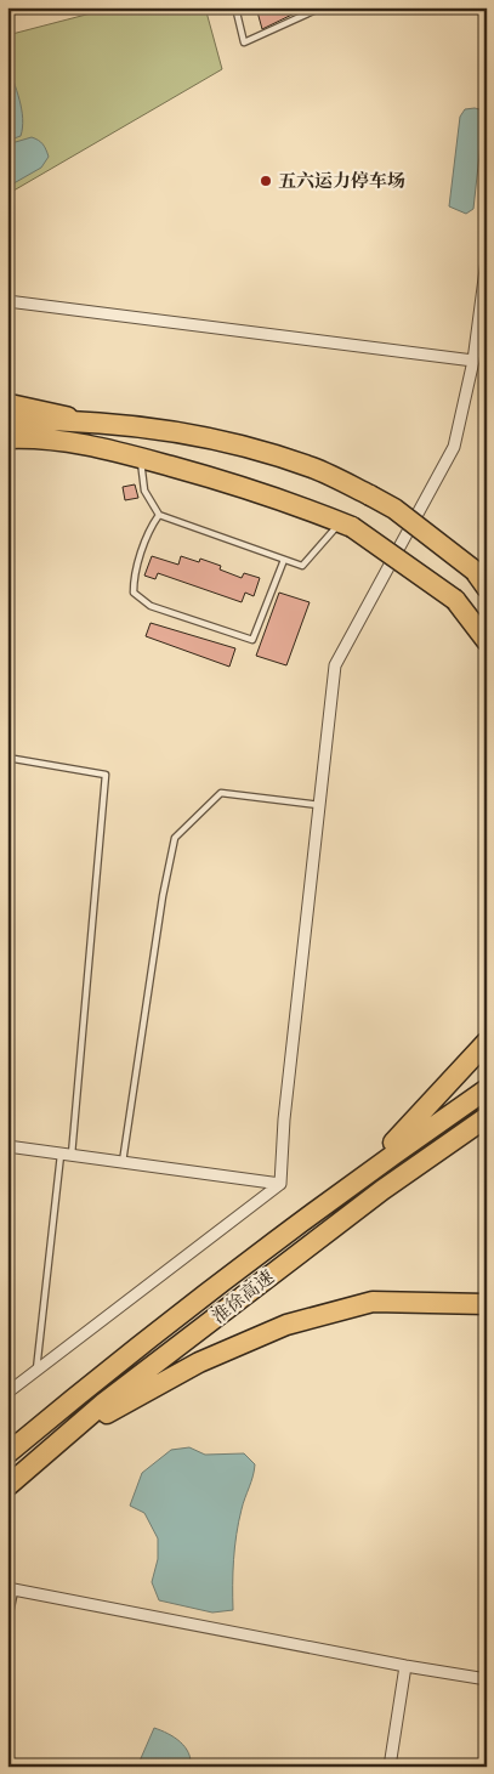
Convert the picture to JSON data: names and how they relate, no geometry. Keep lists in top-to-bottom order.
{
  "streets": {
    "highway": ["淮徐高速"]
  },
  "places": ["五六运力停车场"]
}
